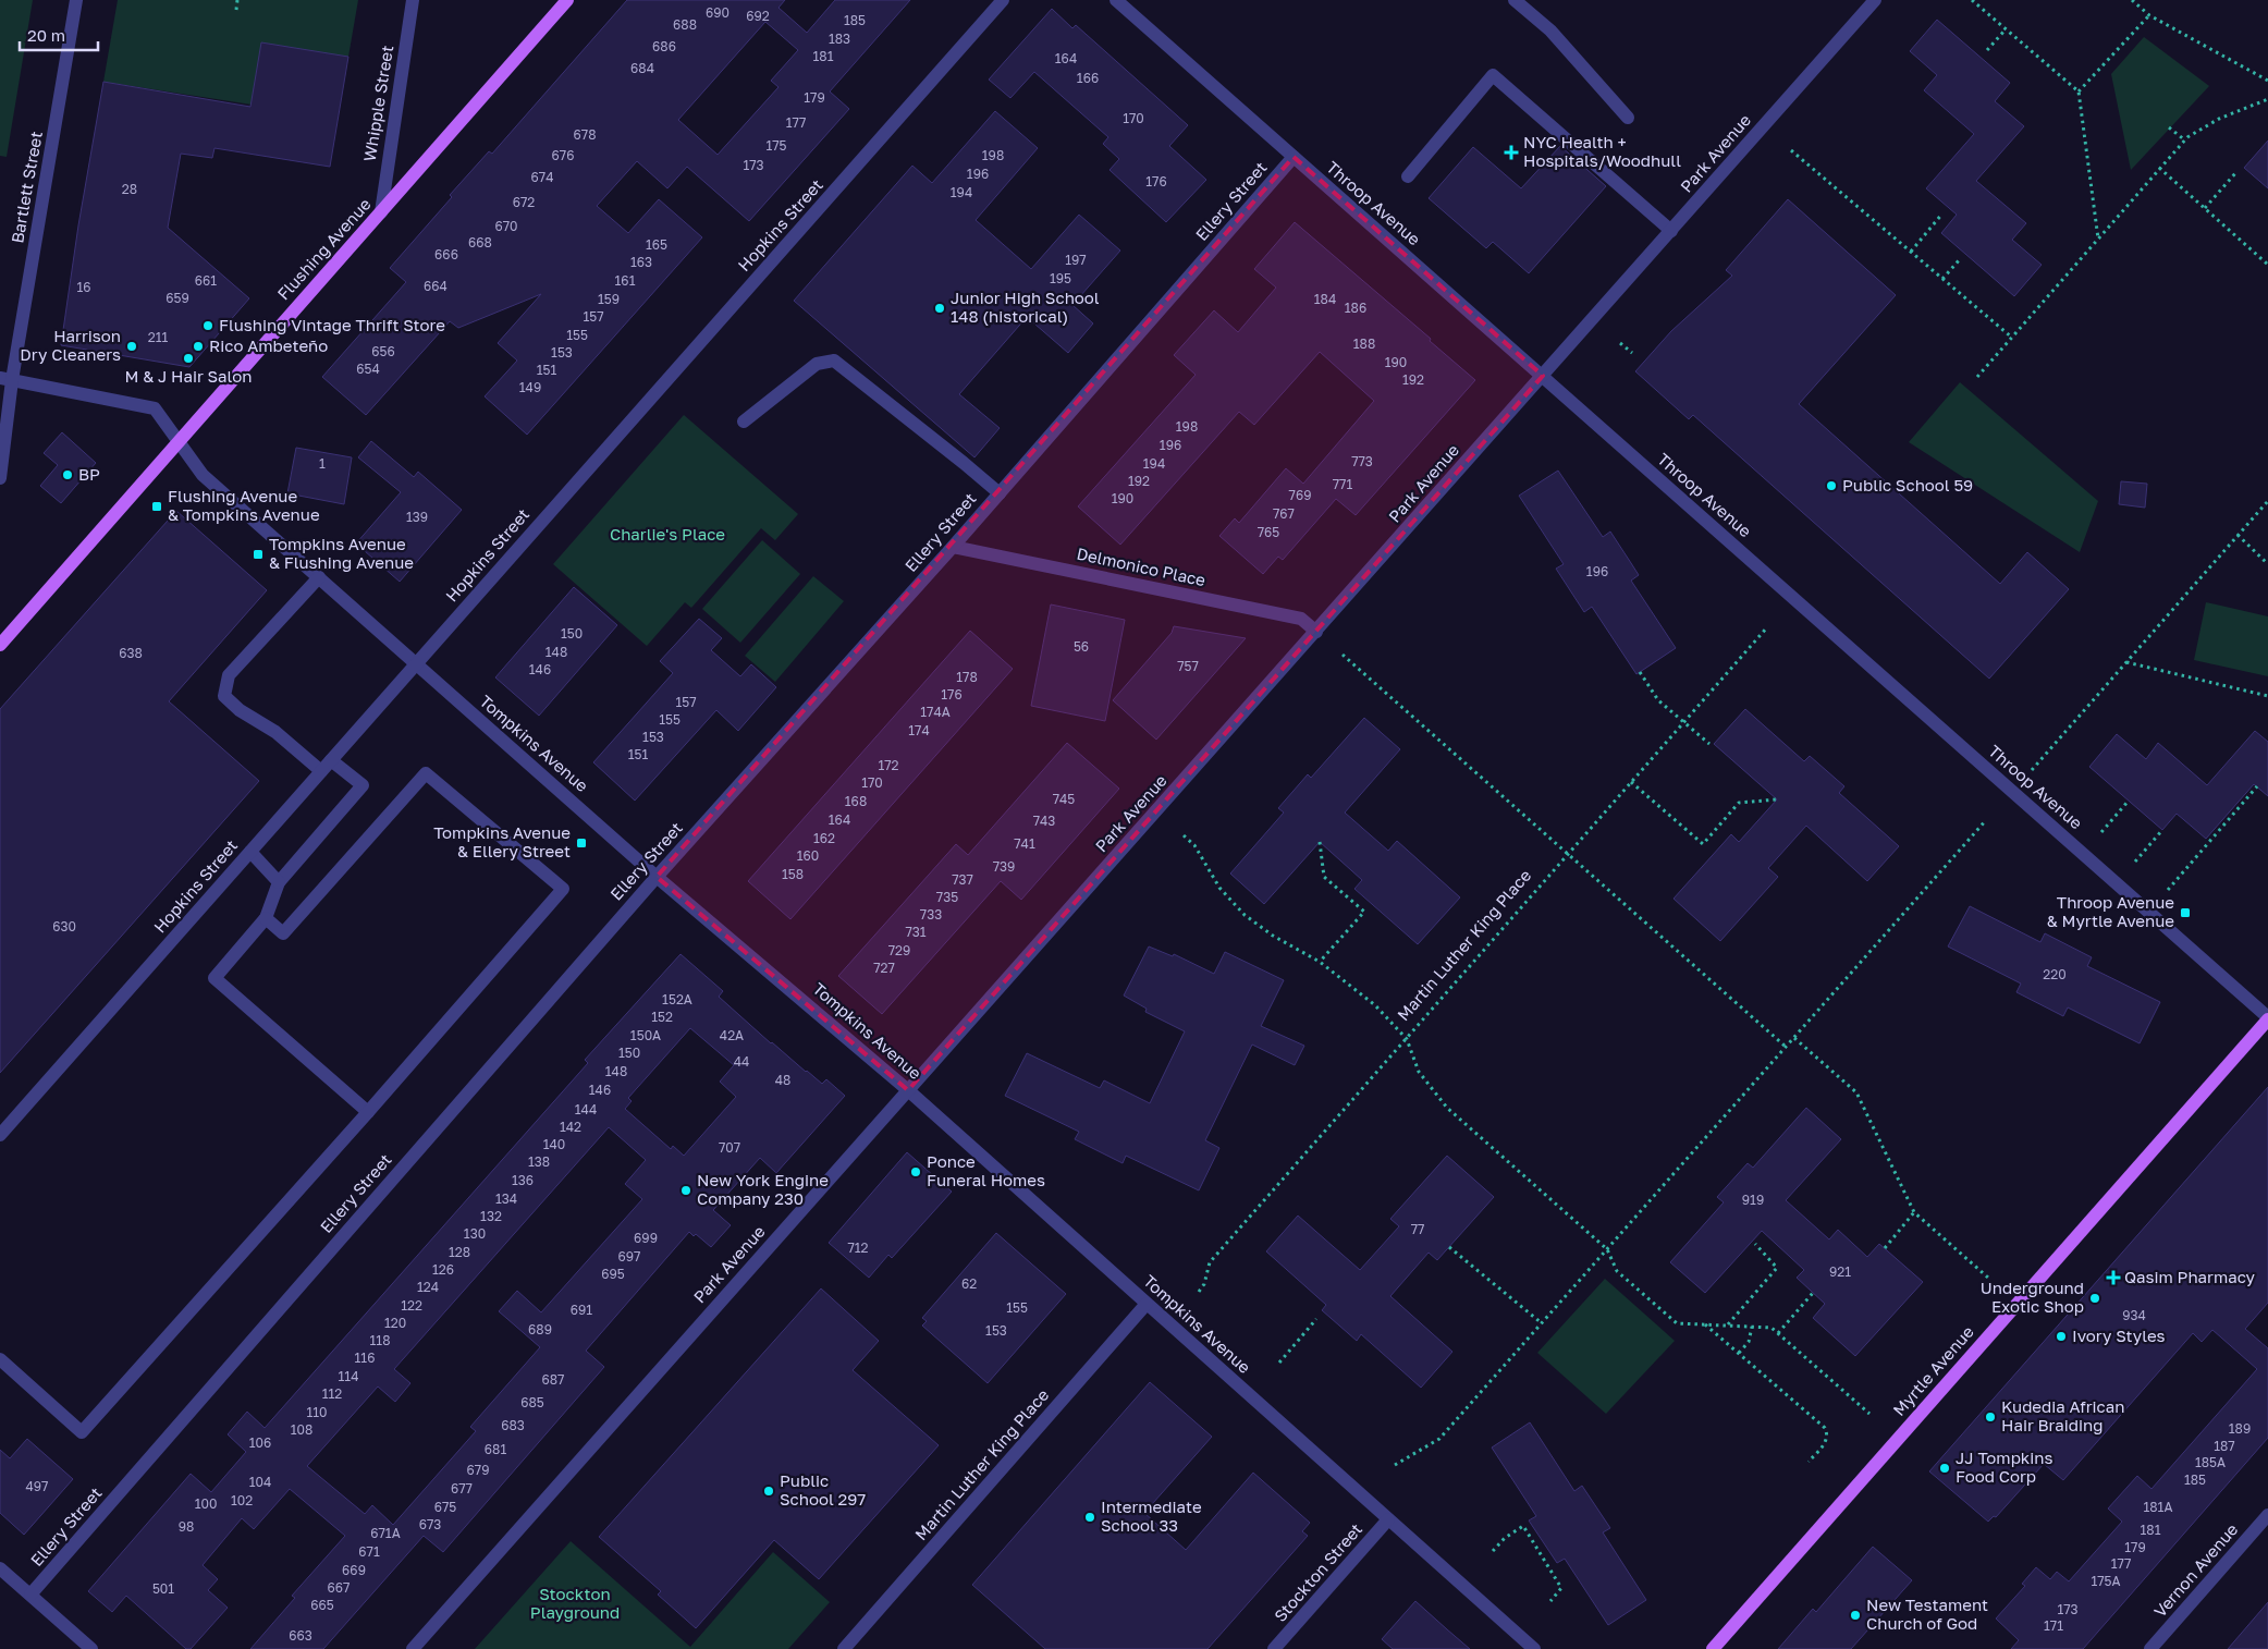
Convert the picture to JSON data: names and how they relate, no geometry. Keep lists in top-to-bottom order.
{
  "streets": {
    "main road": ["Flushing Avenue", "Myrtle Avenue"],
    "street": [
      "Whipple Street",
      "Park Avenue",
      "Bartlett Street",
      "Ellery Street",
      "Throop Avenue",
      "Hopkins Street",
      "Delmonico Place",
      "Tompkins Avenue",
      "Martin Luther King Place",
      "Vernon Avenue",
      "Stockton Street"
    ]
  },
  "crossings": [
    ["Whipple Street", "Flushing Avenue"],
    ["Park Avenue", "Throop Avenue"],
    ["Park Avenue", "Delmonico Place"],
    ["Park Avenue", "Tompkins Avenue"],
    ["Bartlett Street", "Tompkins Avenue"],
    ["Ellery Street", "Throop Avenue"],
    ["Ellery Street", "Delmonico Place"],
    ["Ellery Street", "Tompkins Avenue"],
    ["Throop Avenue", "Myrtle Avenue"],
    ["Hopkins Street", "Tompkins Avenue"],
    ["Flushing Avenue", "Tompkins Avenue"],
    ["Tompkins Avenue", "Martin Luther King Place"],
    ["Tompkins Avenue", "Stockton Street"]
  ],
  "parks": ["Charlie's Place", "Stockton Playground"],
  "places": {
    "health": ["NYC Health + Hospitals/Woodhull", "Qasim Pharmacy"],
    "other": [
      "Junior High School 148 (historical)",
      "Flushing Vintage Thrift Store",
      "Harrison Dry Cleaners",
      "Rico Ambeteño",
      "M & J Hair Salon",
      "BP",
      "Public School 59",
      "Ponce Funeral Homes",
      "New York Engine Company 230",
      "Underground Exotic Shop",
      "Ivory Styles",
      "Kudedia African Hair Braiding",
      "JJ Tompkins Food Corp",
      "Public School 297",
      "Intermediate School 33",
      "New Testament Church of God"
    ],
    "transit": [
      "Flushing Avenue & Tompkins Avenue",
      "Tompkins Avenue & Flushing Avenue",
      "Tompkins Avenue & Ellery Street",
      "Throop Avenue & Myrtle Avenue"
    ]
  },
  "house_numbers": [
    "690",
    "692",
    "185",
    "688",
    "183",
    "686",
    "181",
    "164",
    "684",
    "166",
    "179",
    "170",
    "177",
    "678",
    "175",
    "676",
    "198",
    "173",
    "196",
    "674",
    "176",
    "28",
    "194",
    "672",
    "670",
    "668",
    "165",
    "666",
    "197",
    "163",
    "195",
    "661",
    "161",
    "664",
    "16",
    "659",
    "159",
    "184",
    "186",
    "157",
    "155",
    "211",
    "188",
    "656",
    "153",
    "190",
    "654",
    "151",
    "192",
    "149",
    "198",
    "196",
    "773",
    "1",
    "194",
    "192",
    "771",
    "769",
    "190",
    "767",
    "139",
    "765",
    "196",
    "150",
    "56",
    "148",
    "638",
    "757",
    "146",
    "178",
    "176",
    "157",
    "174A",
    "155",
    "174",
    "153",
    "151",
    "172",
    "170",
    "745",
    "168",
    "164",
    "743",
    "162",
    "741",
    "160",
    "739",
    "158",
    "737",
    "735",
    "733",
    "630",
    "731",
    "729",
    "727",
    "220",
    "152A",
    "152",
    "150A",
    "42A",
    "150",
    "44",
    "148",
    "48",
    "146",
    "144",
    "142",
    "140",
    "707",
    "138",
    "136",
    "134",
    "919",
    "132",
    "77",
    "130",
    "699",
    "712",
    "128",
    "697",
    "126",
    "921",
    "695",
    "62",
    "124",
    "122",
    "155",
    "691",
    "934",
    "120",
    "689",
    "153",
    "118",
    "116",
    "114",
    "687",
    "112",
    "685",
    "110",
    "683",
    "189",
    "108",
    "106",
    "187",
    "681",
    "185A",
    "679",
    "185",
    "104",
    "497",
    "677",
    "102",
    "100",
    "675",
    "181A",
    "673",
    "98",
    "181",
    "671A",
    "179",
    "671",
    "177",
    "669",
    "175A",
    "667",
    "501",
    "665",
    "173",
    "171",
    "663"
  ],
  "scale_bar": "20 m"
}
